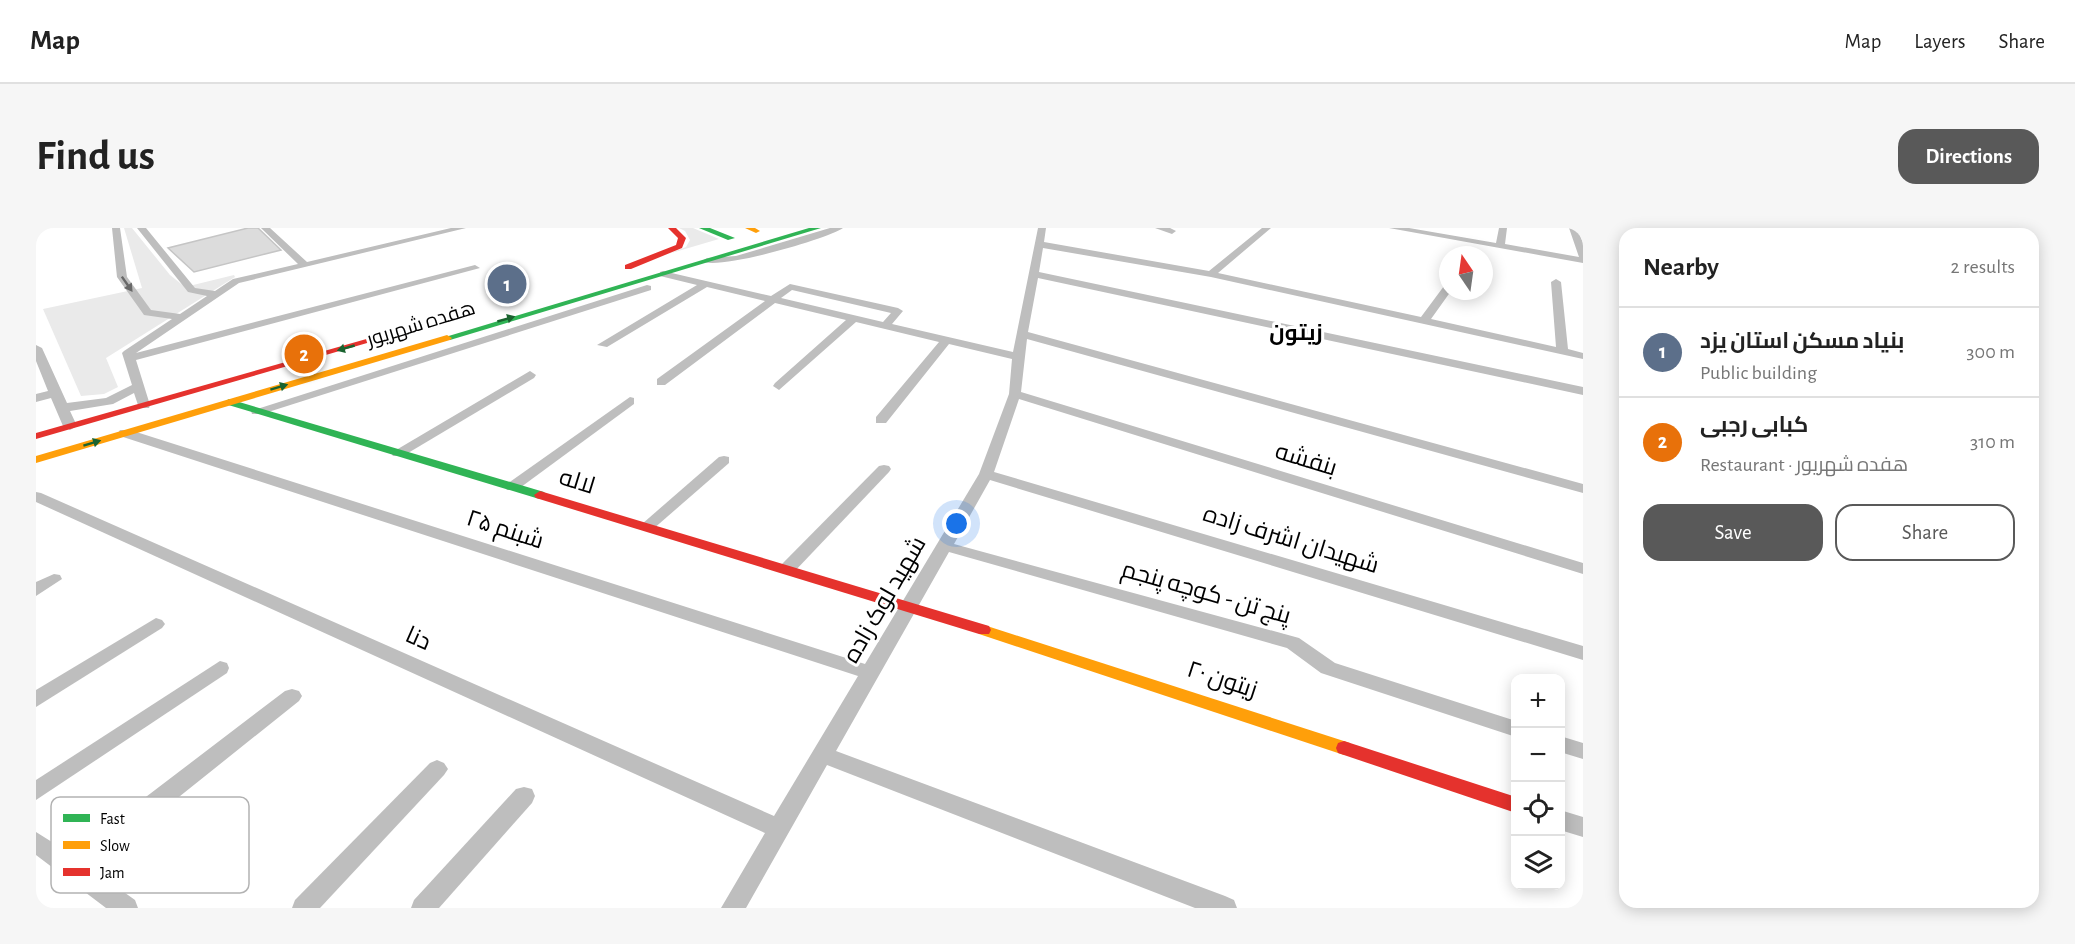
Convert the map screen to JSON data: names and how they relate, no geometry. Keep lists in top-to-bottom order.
{
  "streets": {
    "main road": ["هفده شهریور", "لاله", "زیتون ۲۰"],
    "street": [
      "بنفشه",
      "شبنم ۲۵",
      "شهیدان اشرف زاده",
      "پنج تن - کوچه پنجم",
      "شهید لوک زاده",
      "دنا"
    ]
  },
  "crossings": [
    ["هفده شهریور", "لاله"],
    ["هفده شهریور", "شبنم ۲۵"],
    ["بنفشه", "شهید لوک زاده"],
    ["لاله", "شهید لوک زاده"],
    ["لاله", "زیتون ۲۰"],
    ["شبنم ۲۵", "شهید لوک زاده"],
    ["شهیدان اشرف زاده", "شهید لوک زاده"],
    ["پنج تن - کوچه پنجم", "شهید لوک زاده"],
    ["شهید لوک زاده", "دنا"],
    ["شهید لوک زاده", "زیتون ۲۰"]
  ],
  "districts": ["زیتون"],
  "legend": ["Fast", "Slow", "Jam"],
  "north": "top",
  "page": {
    "header": "Map",
    "nav": ["Map", "Layers", "Share"],
    "buttons": [
      "Directions",
      ["Save", "Share"]
    ],
    "title": "Find us",
    "heading": ["Nearby", "2 results"],
    "pins": ["1", "2"],
    "list": [
      {
        "mark": "1",
        "name": "بنیاد مسکن استان یزد",
        "note": "Public building",
        "value": "300 m"
      },
      {
        "mark": "2",
        "name": "کبابی رجبی",
        "note": "Restaurant · هفده شهریور",
        "value": "310 m"
      }
    ],
    "map_buttons": ["+", "−"]
  }
}
